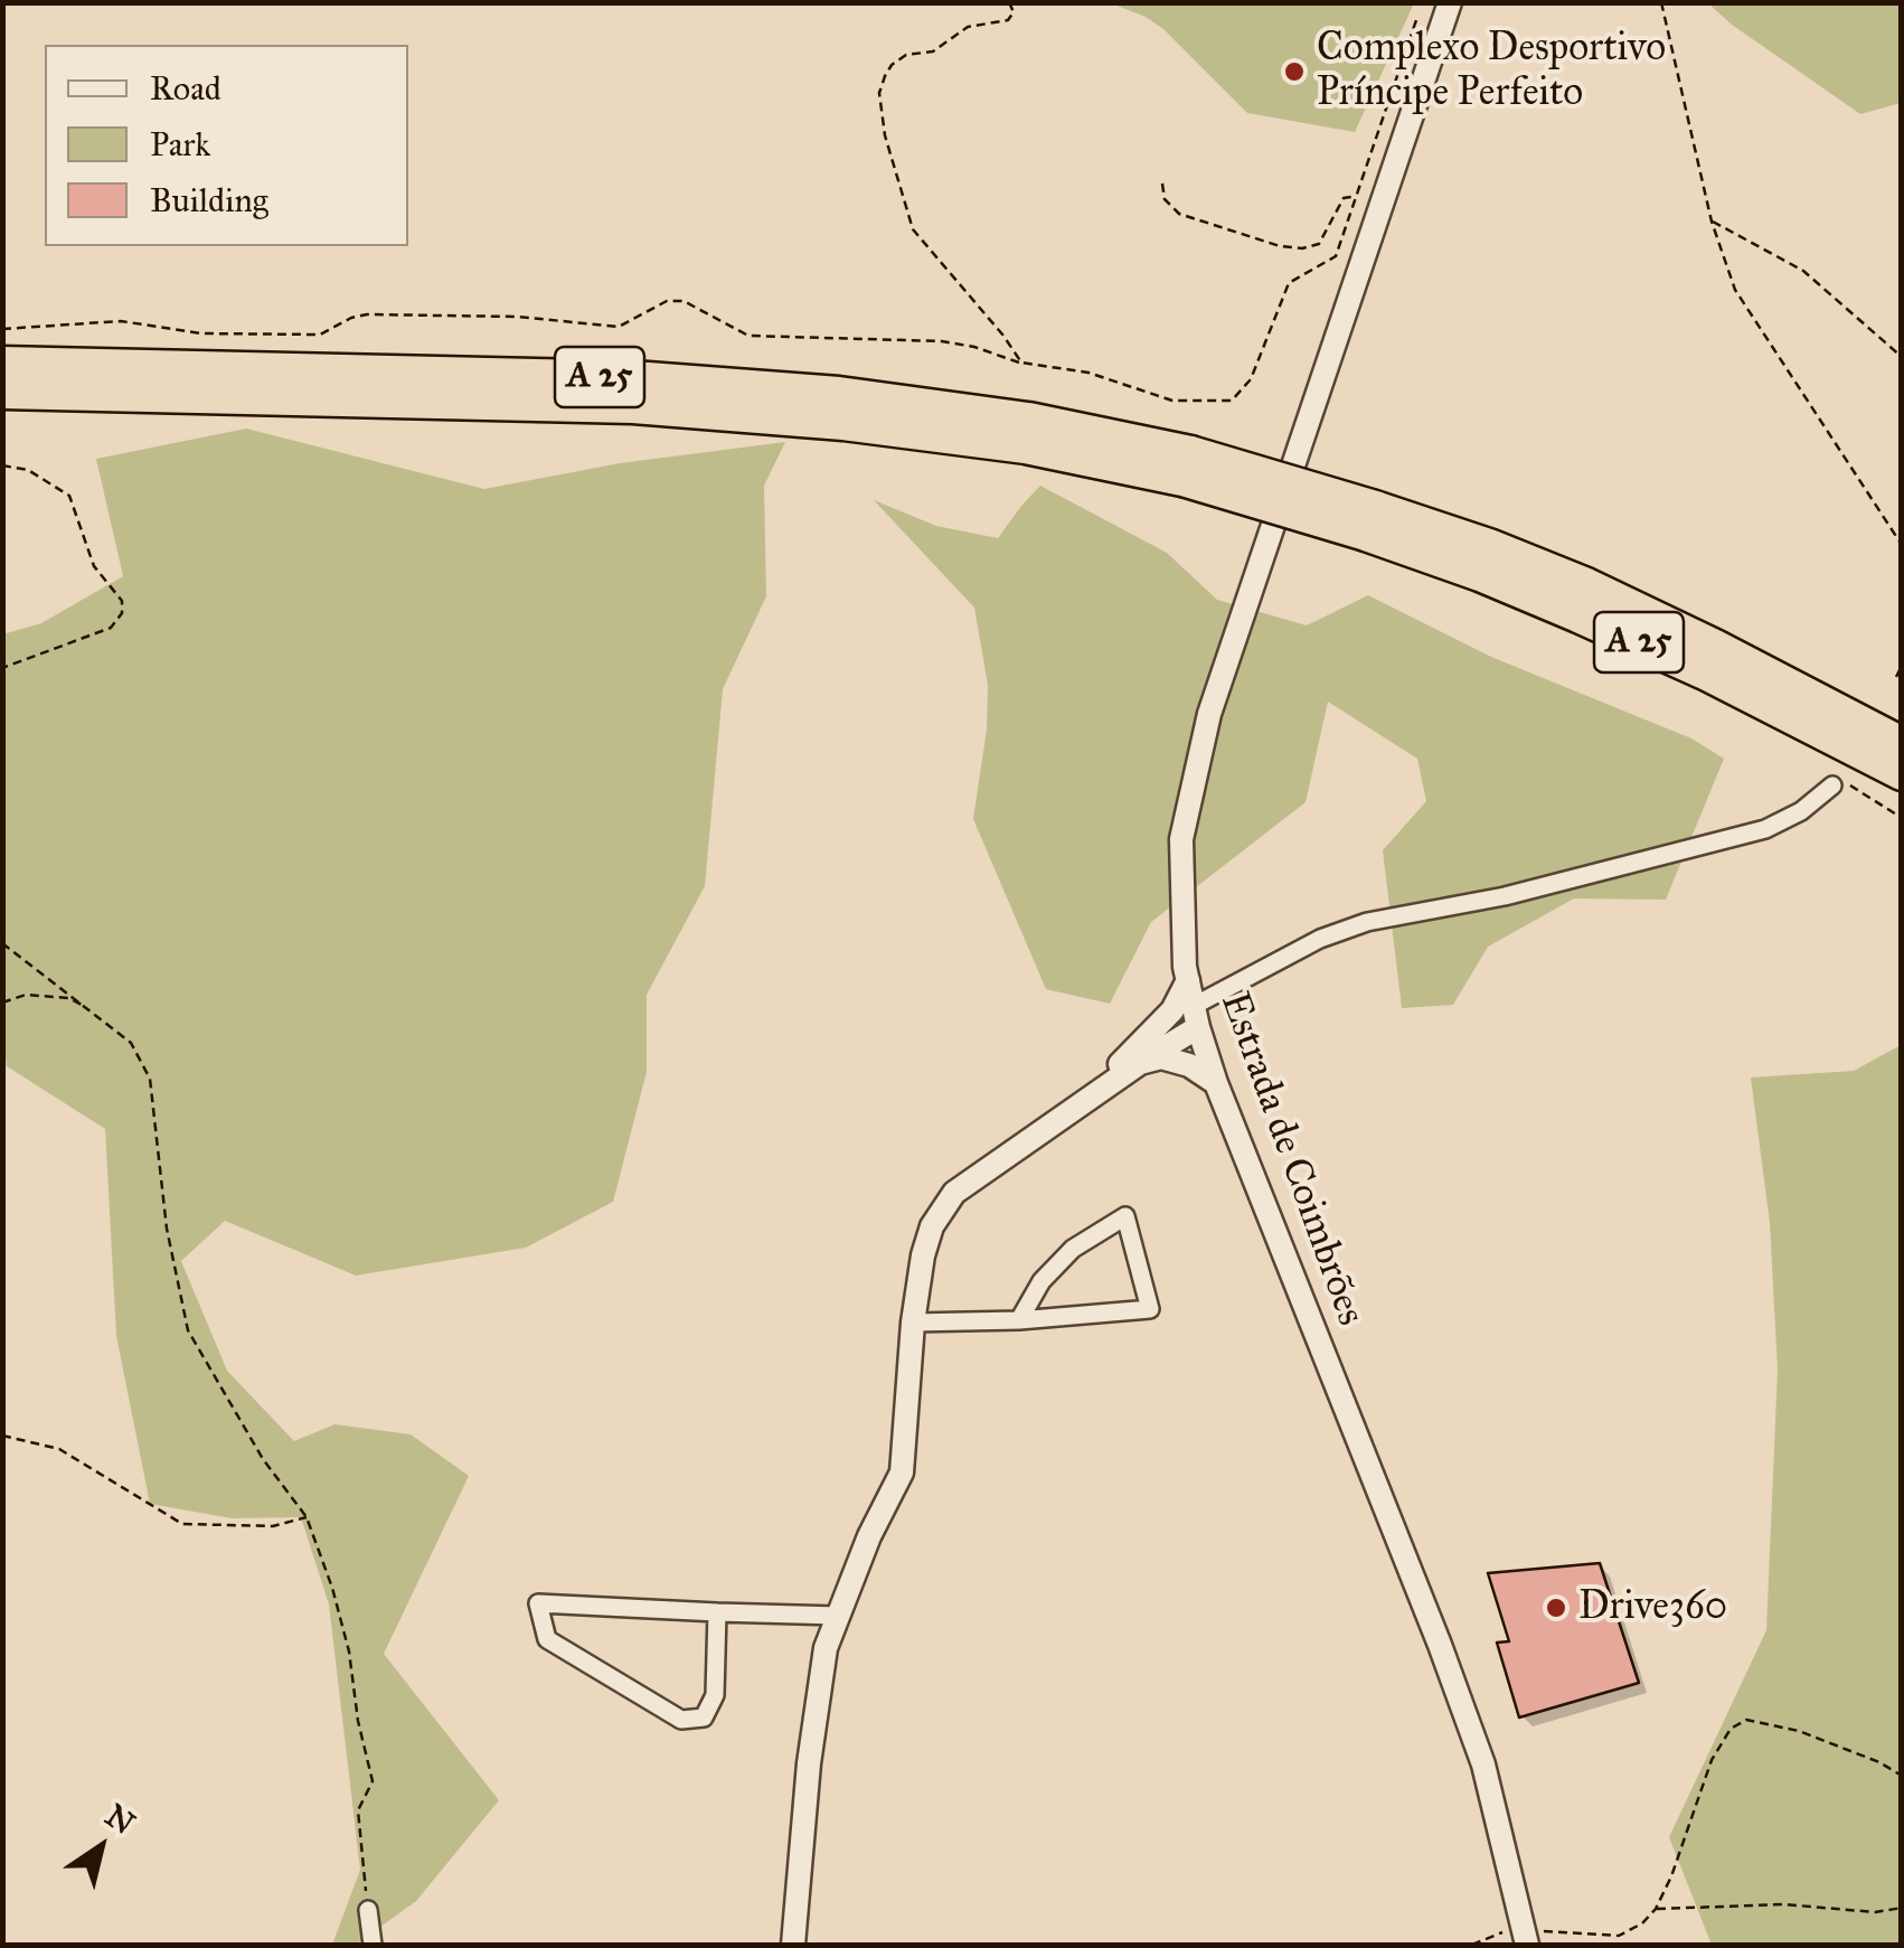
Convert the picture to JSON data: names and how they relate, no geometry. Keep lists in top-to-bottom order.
{
  "streets": {
    "highway": ["A 25"],
    "street": ["Estrada de Coimbrões"]
  },
  "places": ["Complexo Desportivo Príncipe Perfeito", "Drive360"],
  "legend": ["Road", "Park", "Building"],
  "north": "top right"
}
